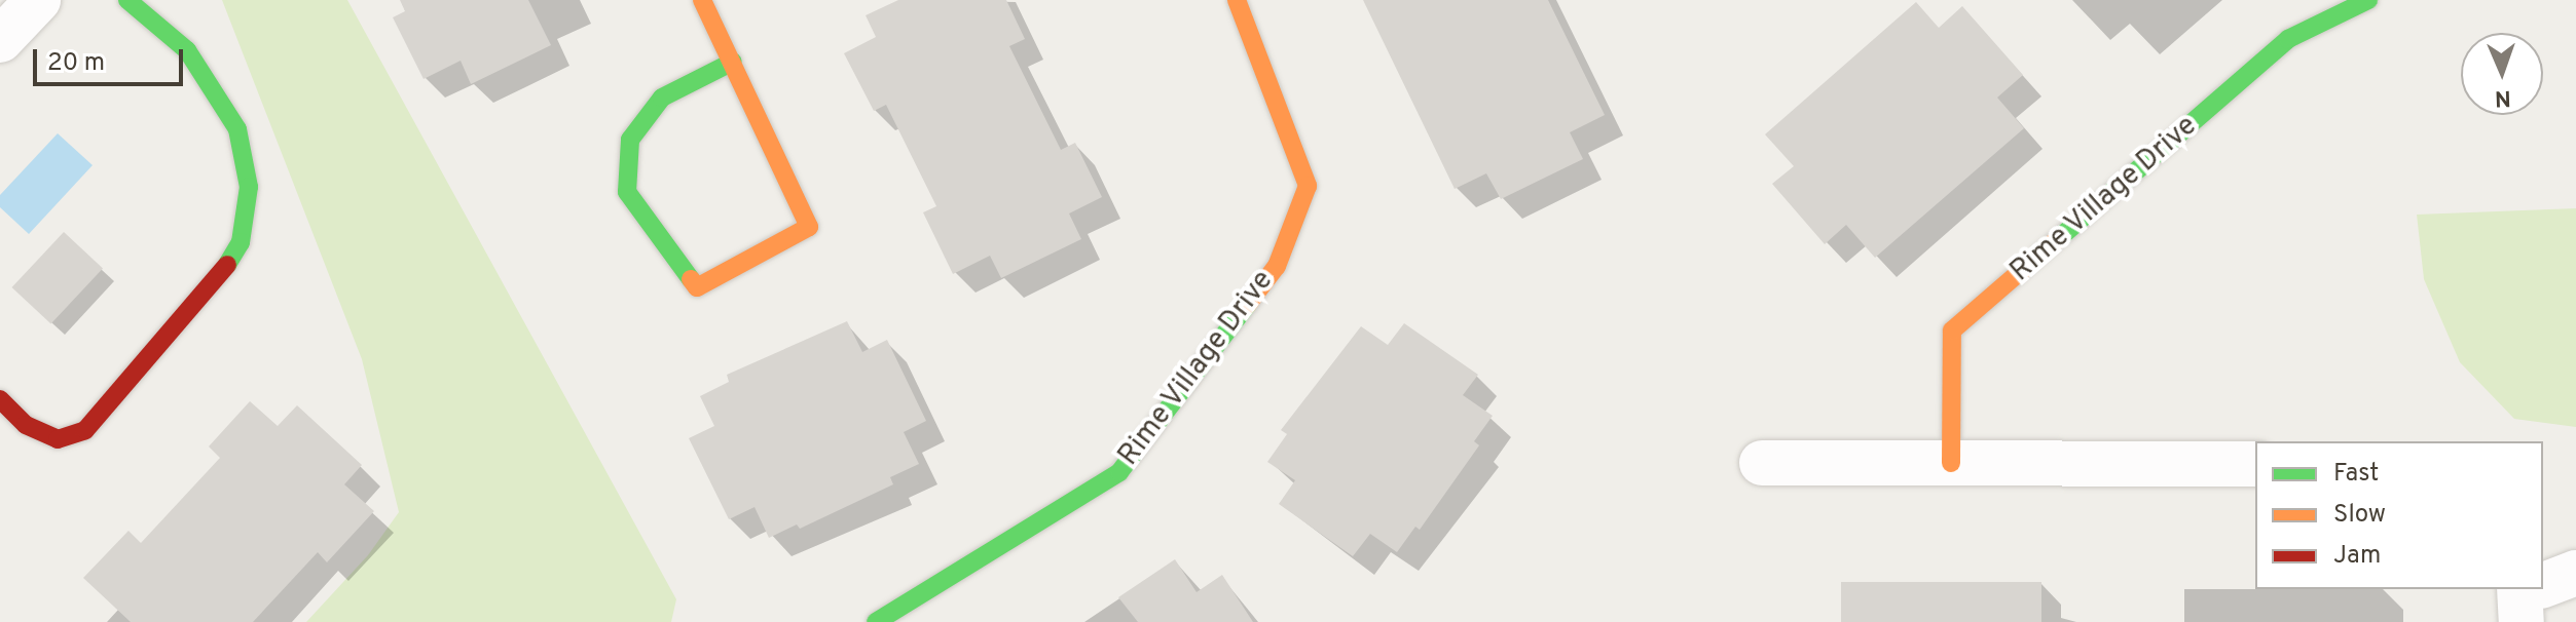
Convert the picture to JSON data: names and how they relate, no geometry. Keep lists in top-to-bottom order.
{
  "streets": {
    "street": ["Rime Village Drive"]
  },
  "legend": ["Fast", "Slow", "Jam"],
  "scale_bar": "20 m",
  "north": "bottom"
}
